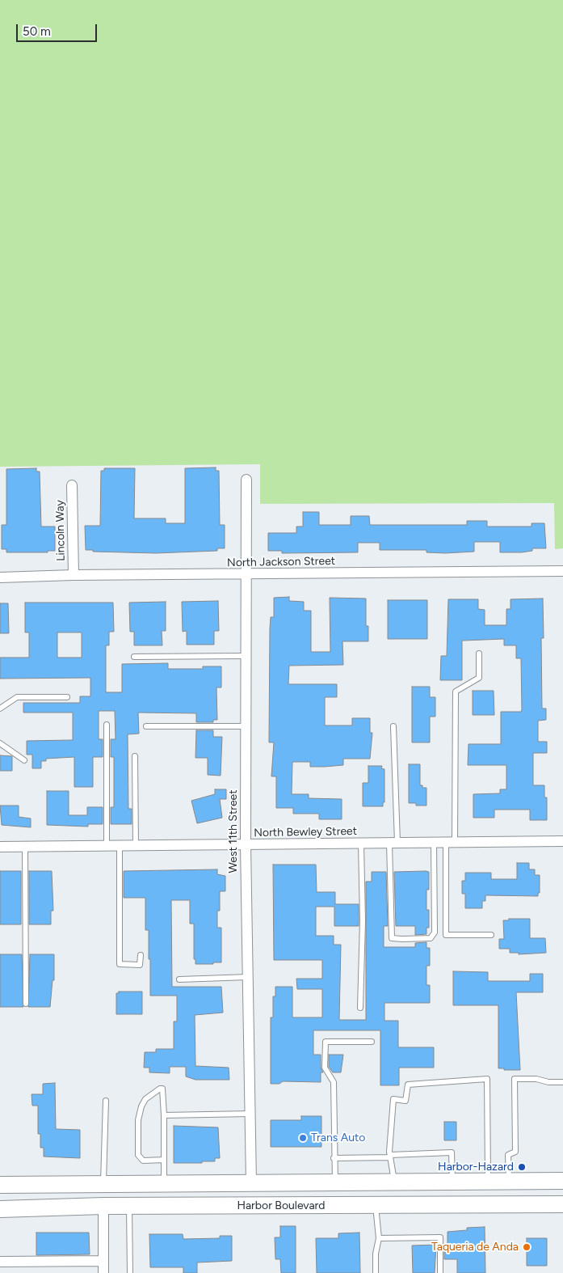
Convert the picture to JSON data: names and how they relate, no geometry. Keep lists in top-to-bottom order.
{
  "streets": {
    "main road": ["Harbor Boulevard"],
    "street": [
      "Lincoln Way",
      "North Jackson Street",
      "West 11th Street",
      "North Bewley Street"
    ]
  },
  "crossings": [
    ["Lincoln Way", "North Jackson Street"],
    ["North Jackson Street", "West 11th Street"],
    ["West 11th Street", "North Bewley Street"],
    ["West 11th Street", "Harbor Boulevard"]
  ],
  "places": ["Trans Auto", "Harbor-Hazard", "Taqueria de Anda"],
  "scale_bar": "50 m"
}
